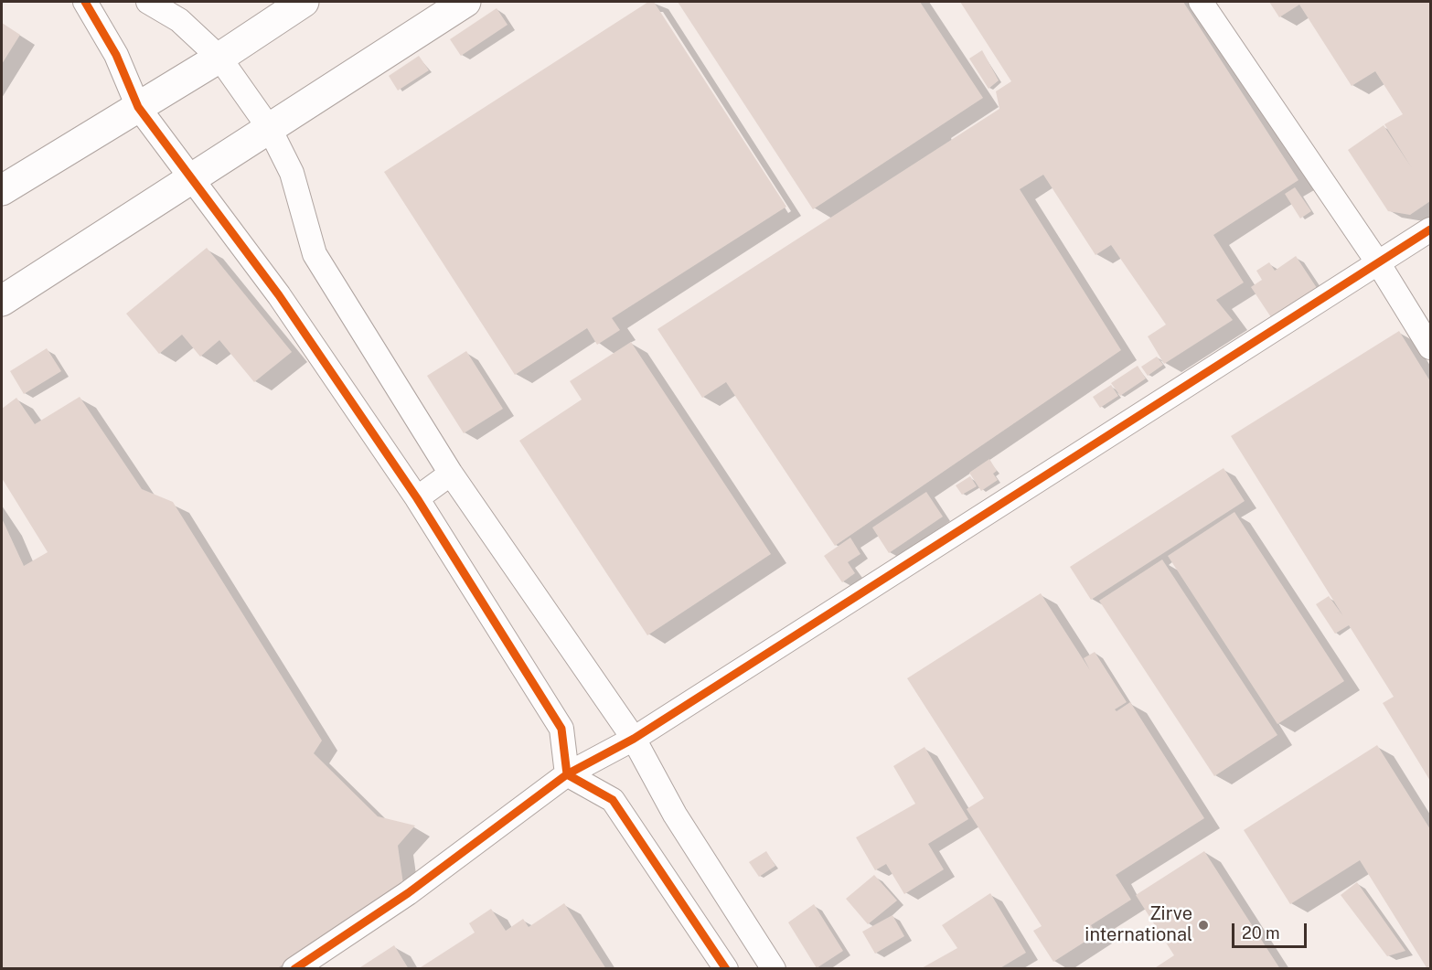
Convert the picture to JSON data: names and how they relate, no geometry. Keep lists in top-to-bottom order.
{
  "places": ["Zirve international"],
  "scale_bar": "20 m"
}
